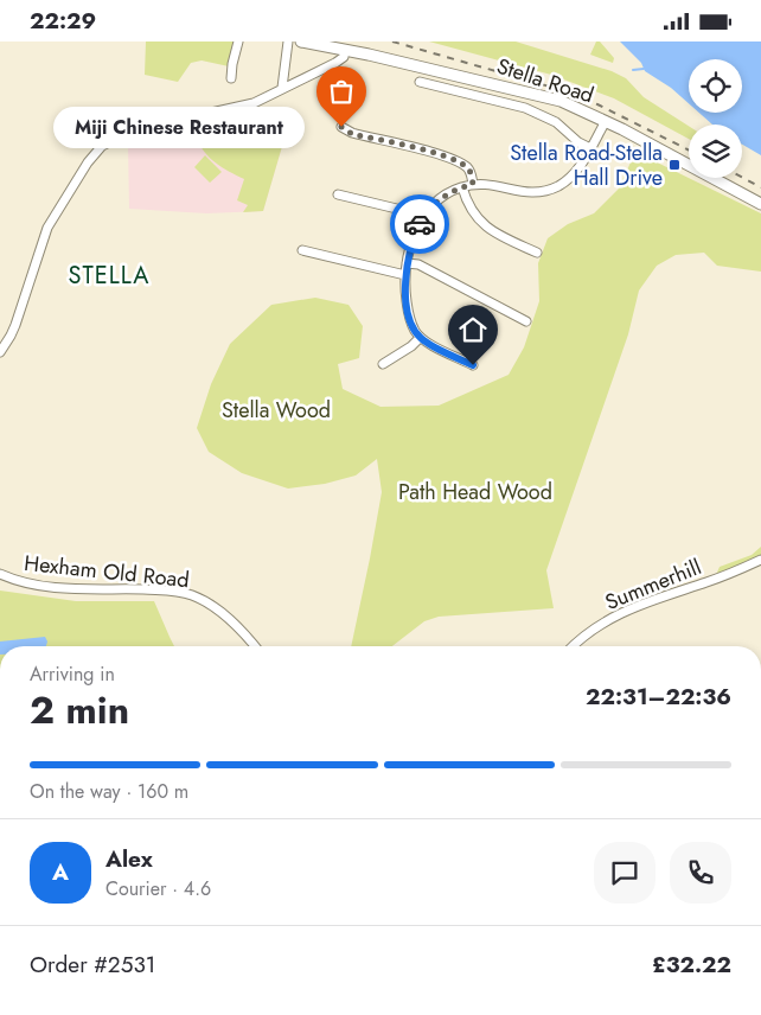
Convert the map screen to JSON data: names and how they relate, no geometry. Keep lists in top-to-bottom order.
{
  "streets": {
    "main road": ["Stella Road"],
    "street": ["Hexham Old Road", "Summerhill"]
  },
  "districts": ["STELLA"],
  "parks": ["Stella Wood", "Path Head Wood"],
  "places": {
    "other": ["Miji Chinese Restaurant"],
    "transit": ["Stella Road-Stella Hall Drive"]
  },
  "page": {
    "status": "22:29",
    "bubble": "Miji Chinese Restaurant",
    "heading": ["2 min", "Arriving in", "22:31–22:36"],
    "panel": [
      "Alex",
      "Courier · 4.6",
      "Order #2531",
      "£32.22"
    ],
    "bar": "On the way · 160 m",
    "round": "A"
  }
}
